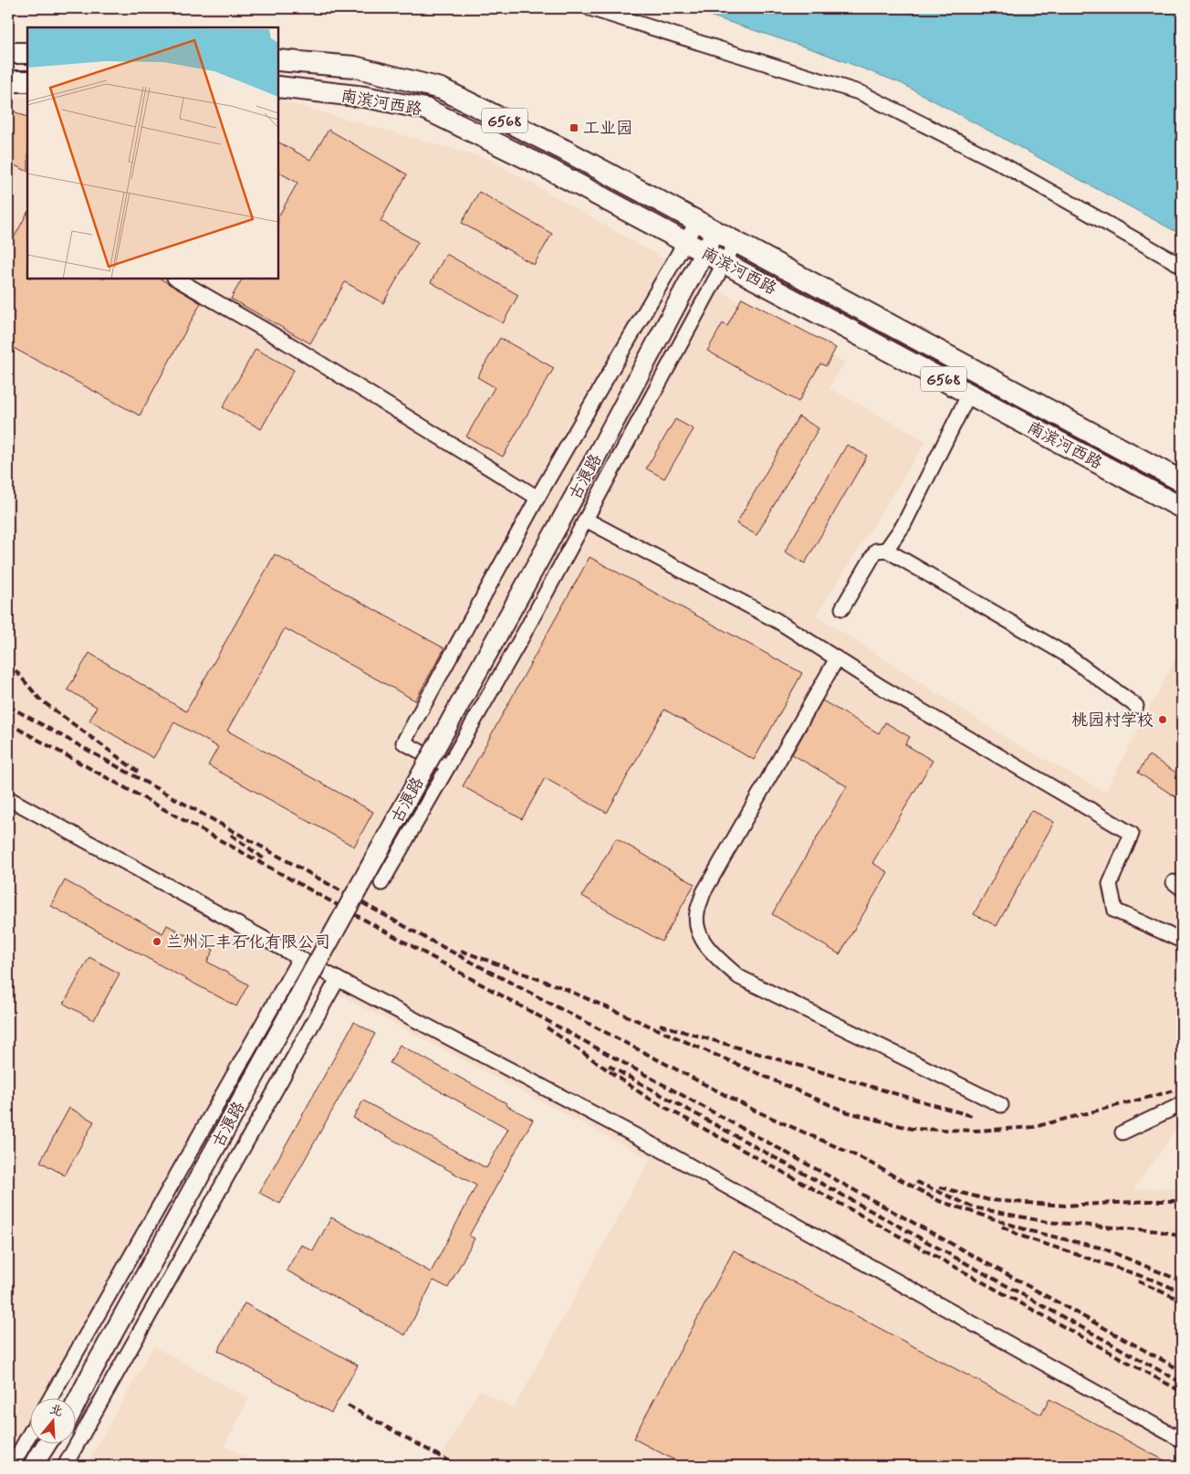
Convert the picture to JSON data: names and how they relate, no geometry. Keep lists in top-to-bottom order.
{
  "streets": {
    "highway": ["南滨河西路", "G568"],
    "main road": ["古浪路"]
  },
  "crossings": [
    ["南滨河西路", "古浪路"]
  ],
  "places": {
    "transit": ["工业园"],
    "other": ["桃园村学校", "兰州汇丰石化有限公司"]
  },
  "north": "top"
}
